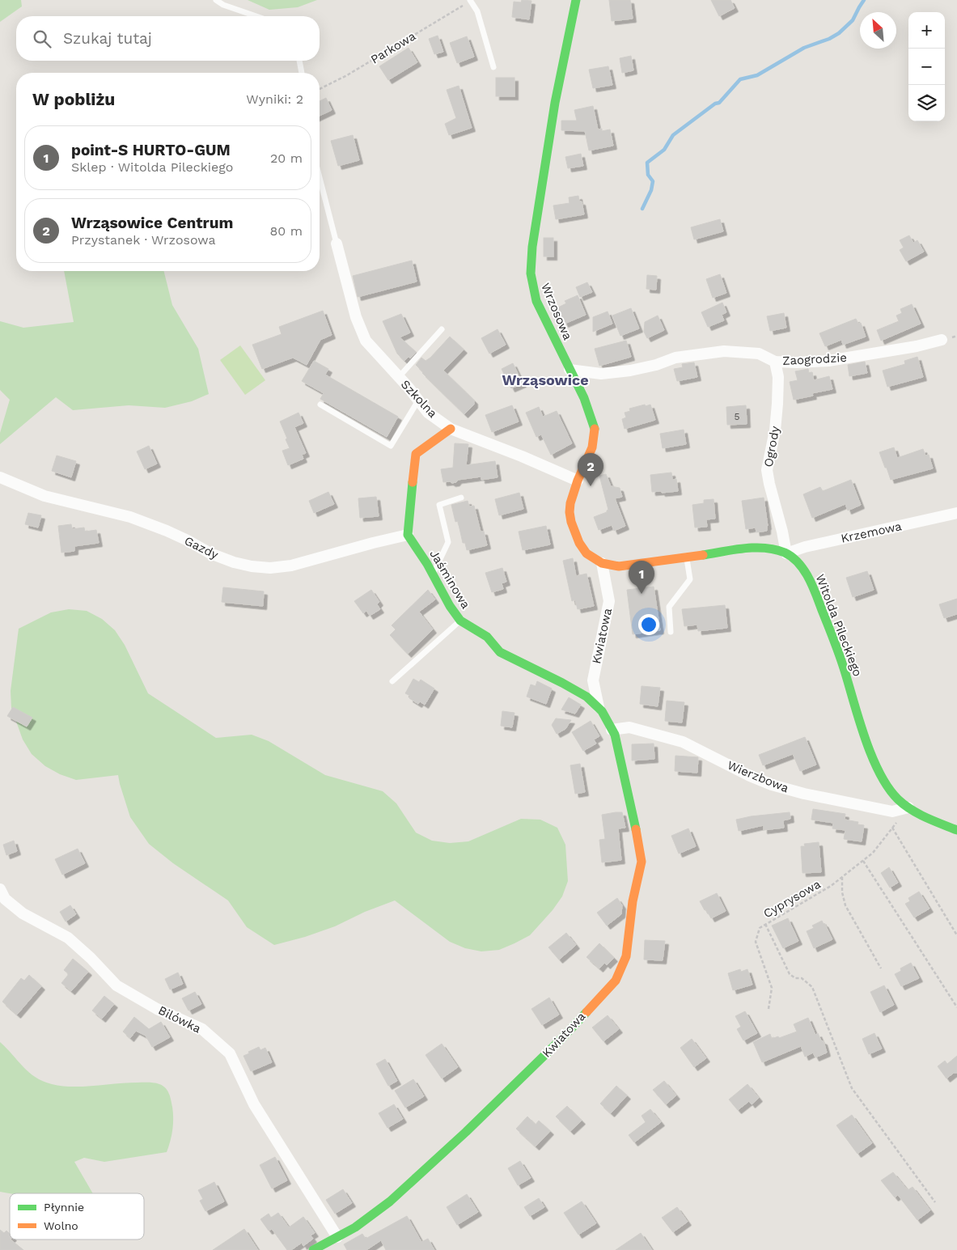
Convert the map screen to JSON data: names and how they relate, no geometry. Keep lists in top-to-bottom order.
{
  "streets": {
    "street": [
      "Wrzosowa",
      "Zaogrodzie",
      "Szkolna",
      "Ogrody",
      "Krzemowa",
      "Gazdy",
      "Jaśminowa",
      "Witolda Pileckiego",
      "Kwiatowa",
      "Wierzbowa",
      "Bilówka"
    ],
    "path": ["Parkowa", "Cyprysowa"]
  },
  "crossings": [
    ["Wrzosowa", "Zaogrodzie"],
    ["Wrzosowa", "Szkolna"],
    ["Wrzosowa", "Witolda Pileckiego"],
    ["Wrzosowa", "Kwiatowa"],
    ["Zaogrodzie", "Ogrody"],
    ["Ogrody", "Krzemowa"],
    ["Ogrody", "Witolda Pileckiego"],
    ["Krzemowa", "Witolda Pileckiego"],
    ["Gazdy", "Jaśminowa"],
    ["Jaśminowa", "Kwiatowa"],
    ["Jaśminowa", "Wierzbowa"],
    ["Witolda Pileckiego", "Kwiatowa"],
    ["Witolda Pileckiego", "Wierzbowa"],
    ["Witolda Pileckiego", "Cyprysowa"],
    ["Kwiatowa", "Wierzbowa"],
    ["Kwiatowa", "Bilówka"],
    ["Wierzbowa", "Cyprysowa"]
  ],
  "districts": ["Wrząsowice"],
  "house_numbers": ["5"],
  "legend": ["Płynnie", "Wolno"],
  "north": "top left",
  "page": {
    "map_buttons": ["+", "−"],
    "search": "Szukaj tutaj",
    "heading": ["W pobliżu", "Wyniki: 2"],
    "list": [
      {
        "mark": "1",
        "name": "point-S HURTO-GUM",
        "note": "Sklep · Witolda Pileckiego",
        "value": "20 m"
      },
      {
        "mark": "2",
        "name": "Wrząsowice Centrum",
        "note": "Przystanek · Wrzosowa",
        "value": "80 m"
      }
    ],
    "pins": ["2", "1"]
  }
}
